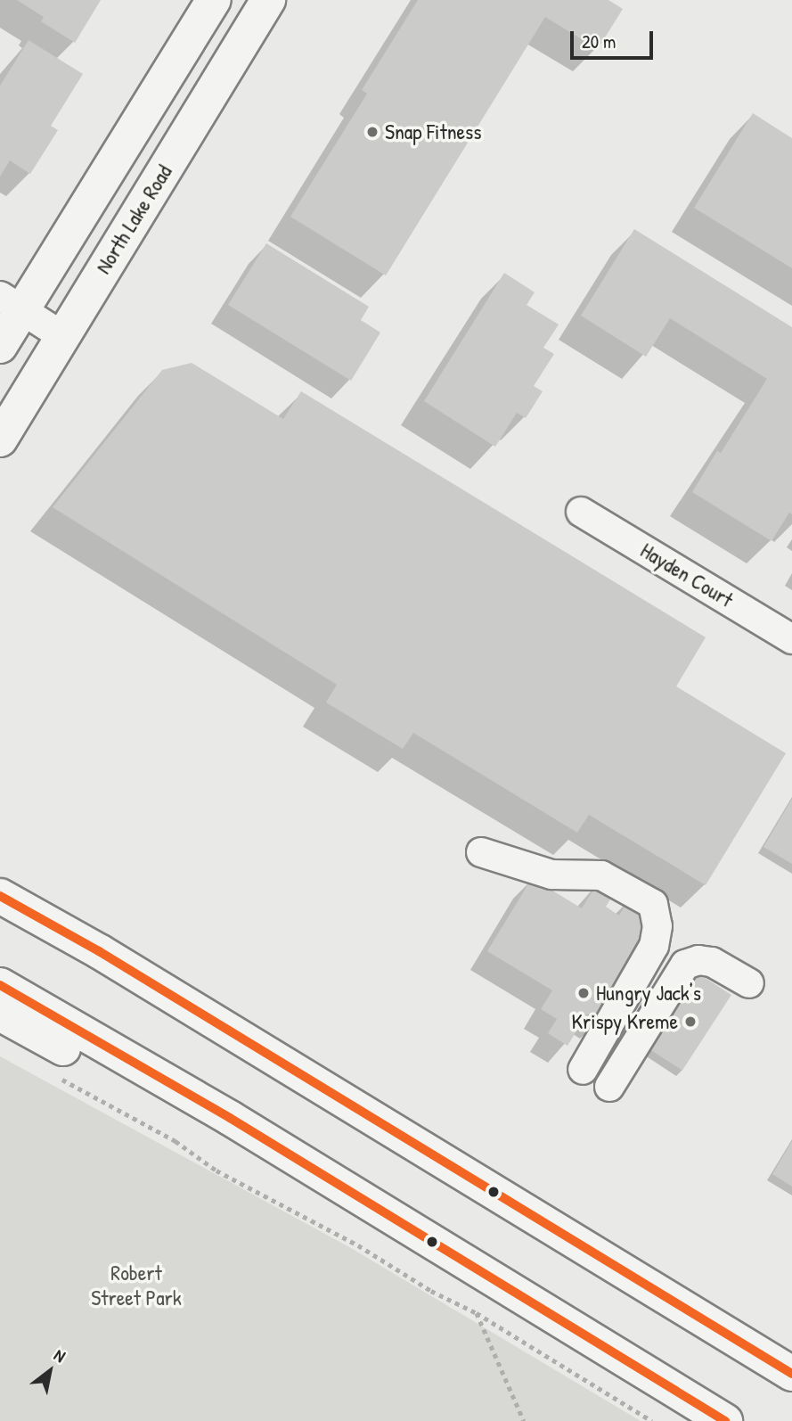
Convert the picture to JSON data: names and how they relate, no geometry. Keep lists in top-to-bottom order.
{
  "streets": {
    "main road": ["North Lake Road"],
    "street": ["Hayden Court"]
  },
  "parks": ["Robert Street Park"],
  "places": ["Snap Fitness", "Hungry Jack's", "Krispy Kreme"],
  "scale_bar": "20 m",
  "north": "top right"
}
